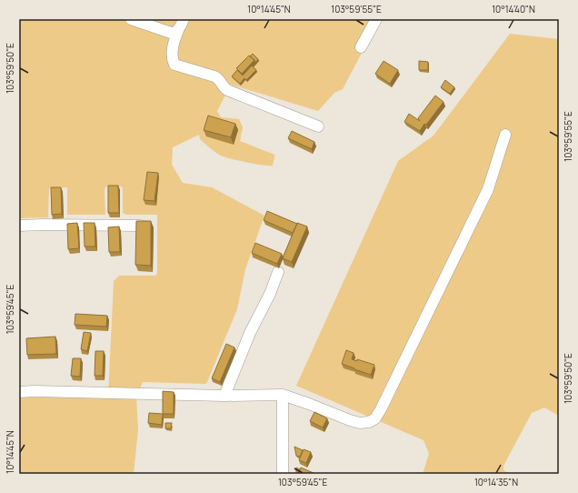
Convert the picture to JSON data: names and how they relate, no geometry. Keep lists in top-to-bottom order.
{
  "coordinates": [
    "10°14'45\"N",
    "103°59'55\"E",
    "10°14'40\"N",
    "103°59'50\"E",
    "103°59'45\"E",
    "10°14'35\"N"
  ]
}
